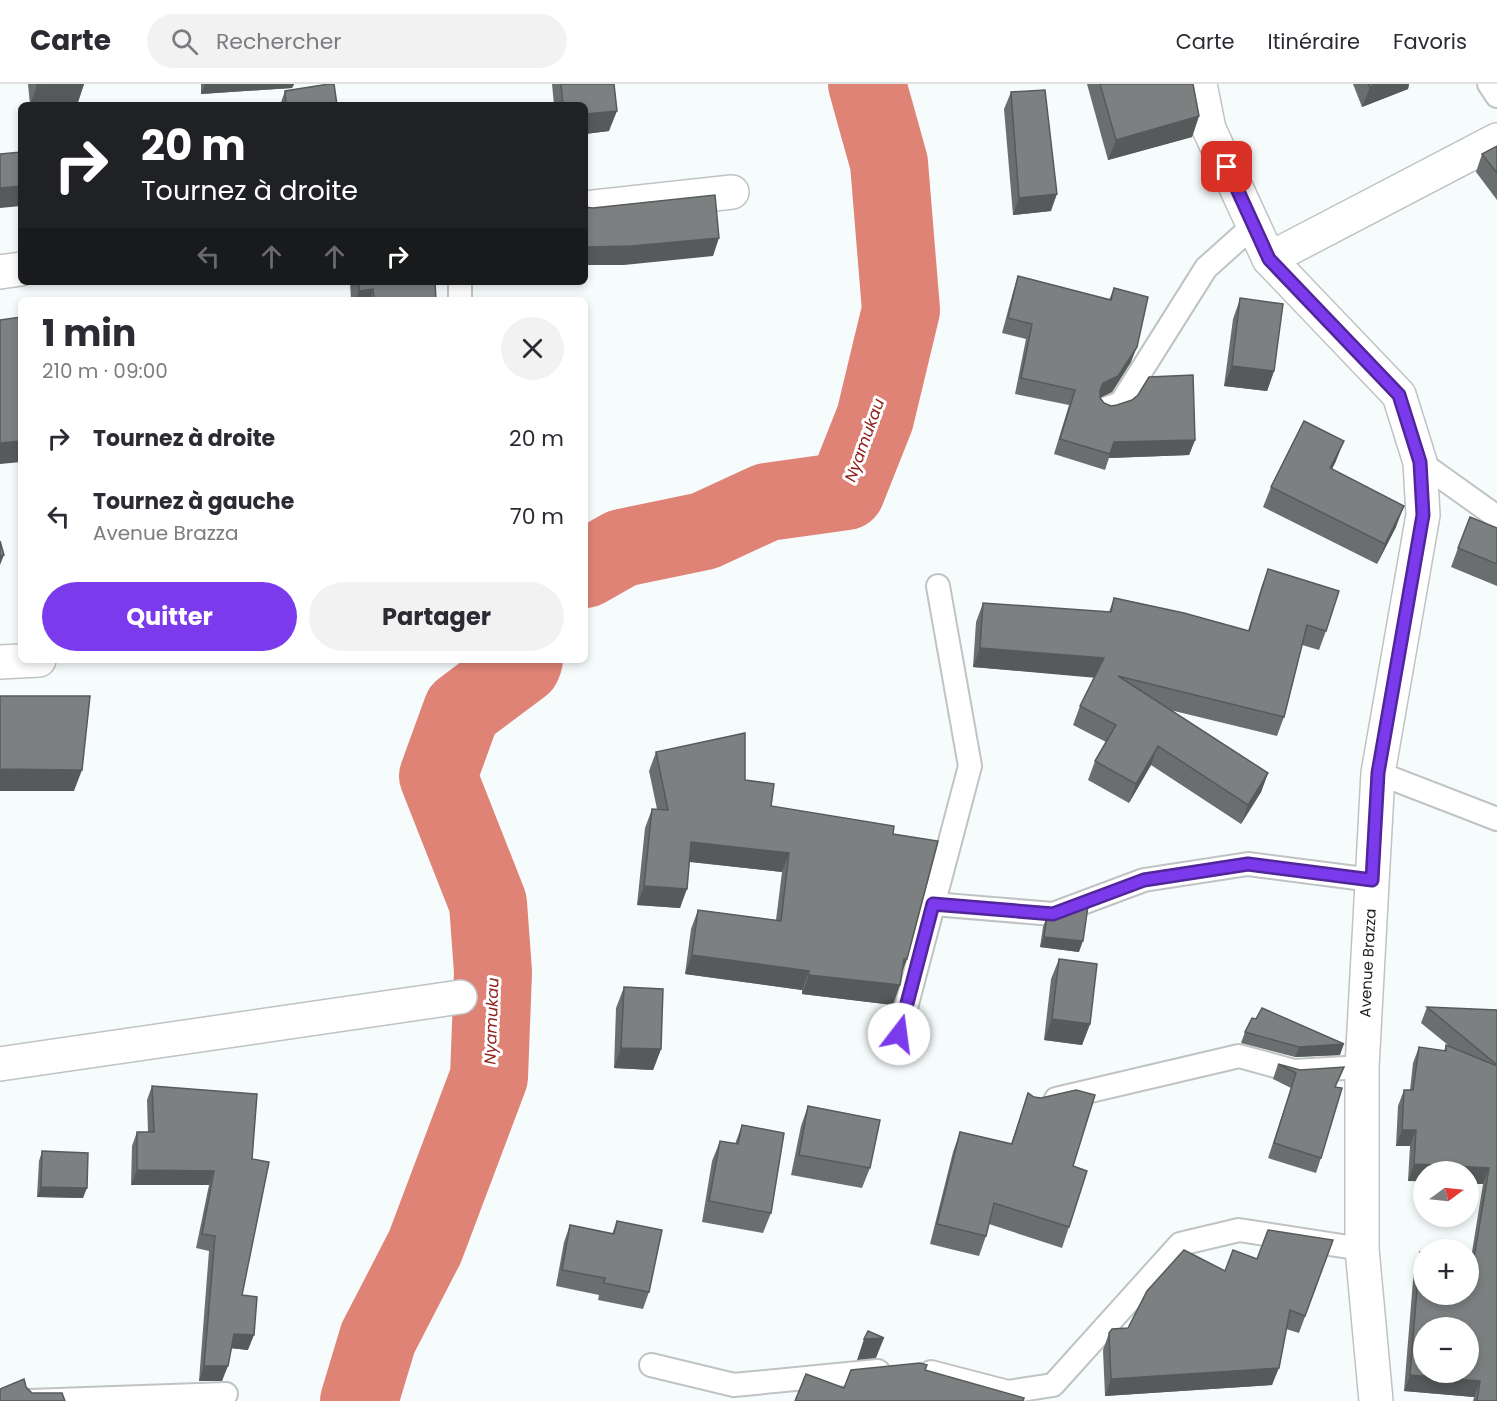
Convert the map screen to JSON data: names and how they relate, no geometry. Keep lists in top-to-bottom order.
{
  "streets": {
    "street": ["Avenue Brazza"]
  },
  "water": ["Nyamukau"],
  "north": "right",
  "page": {
    "header": "Carte",
    "search": "Rechercher",
    "nav": ["Carte", "Itinéraire", "Favoris"],
    "turn": ["20 m", "Tournez à droite"],
    "heading": ["1 min", "210 m · 09:00"],
    "list": [
      {
        "name": "Tournez à droite",
        "value": "20 m"
      },
      {
        "name": "Tournez à gauche",
        "note": "Avenue Brazza",
        "value": "70 m"
      }
    ],
    "buttons": ["Quitter", "Partager"],
    "map_buttons": ["+", "−"]
  }
}
